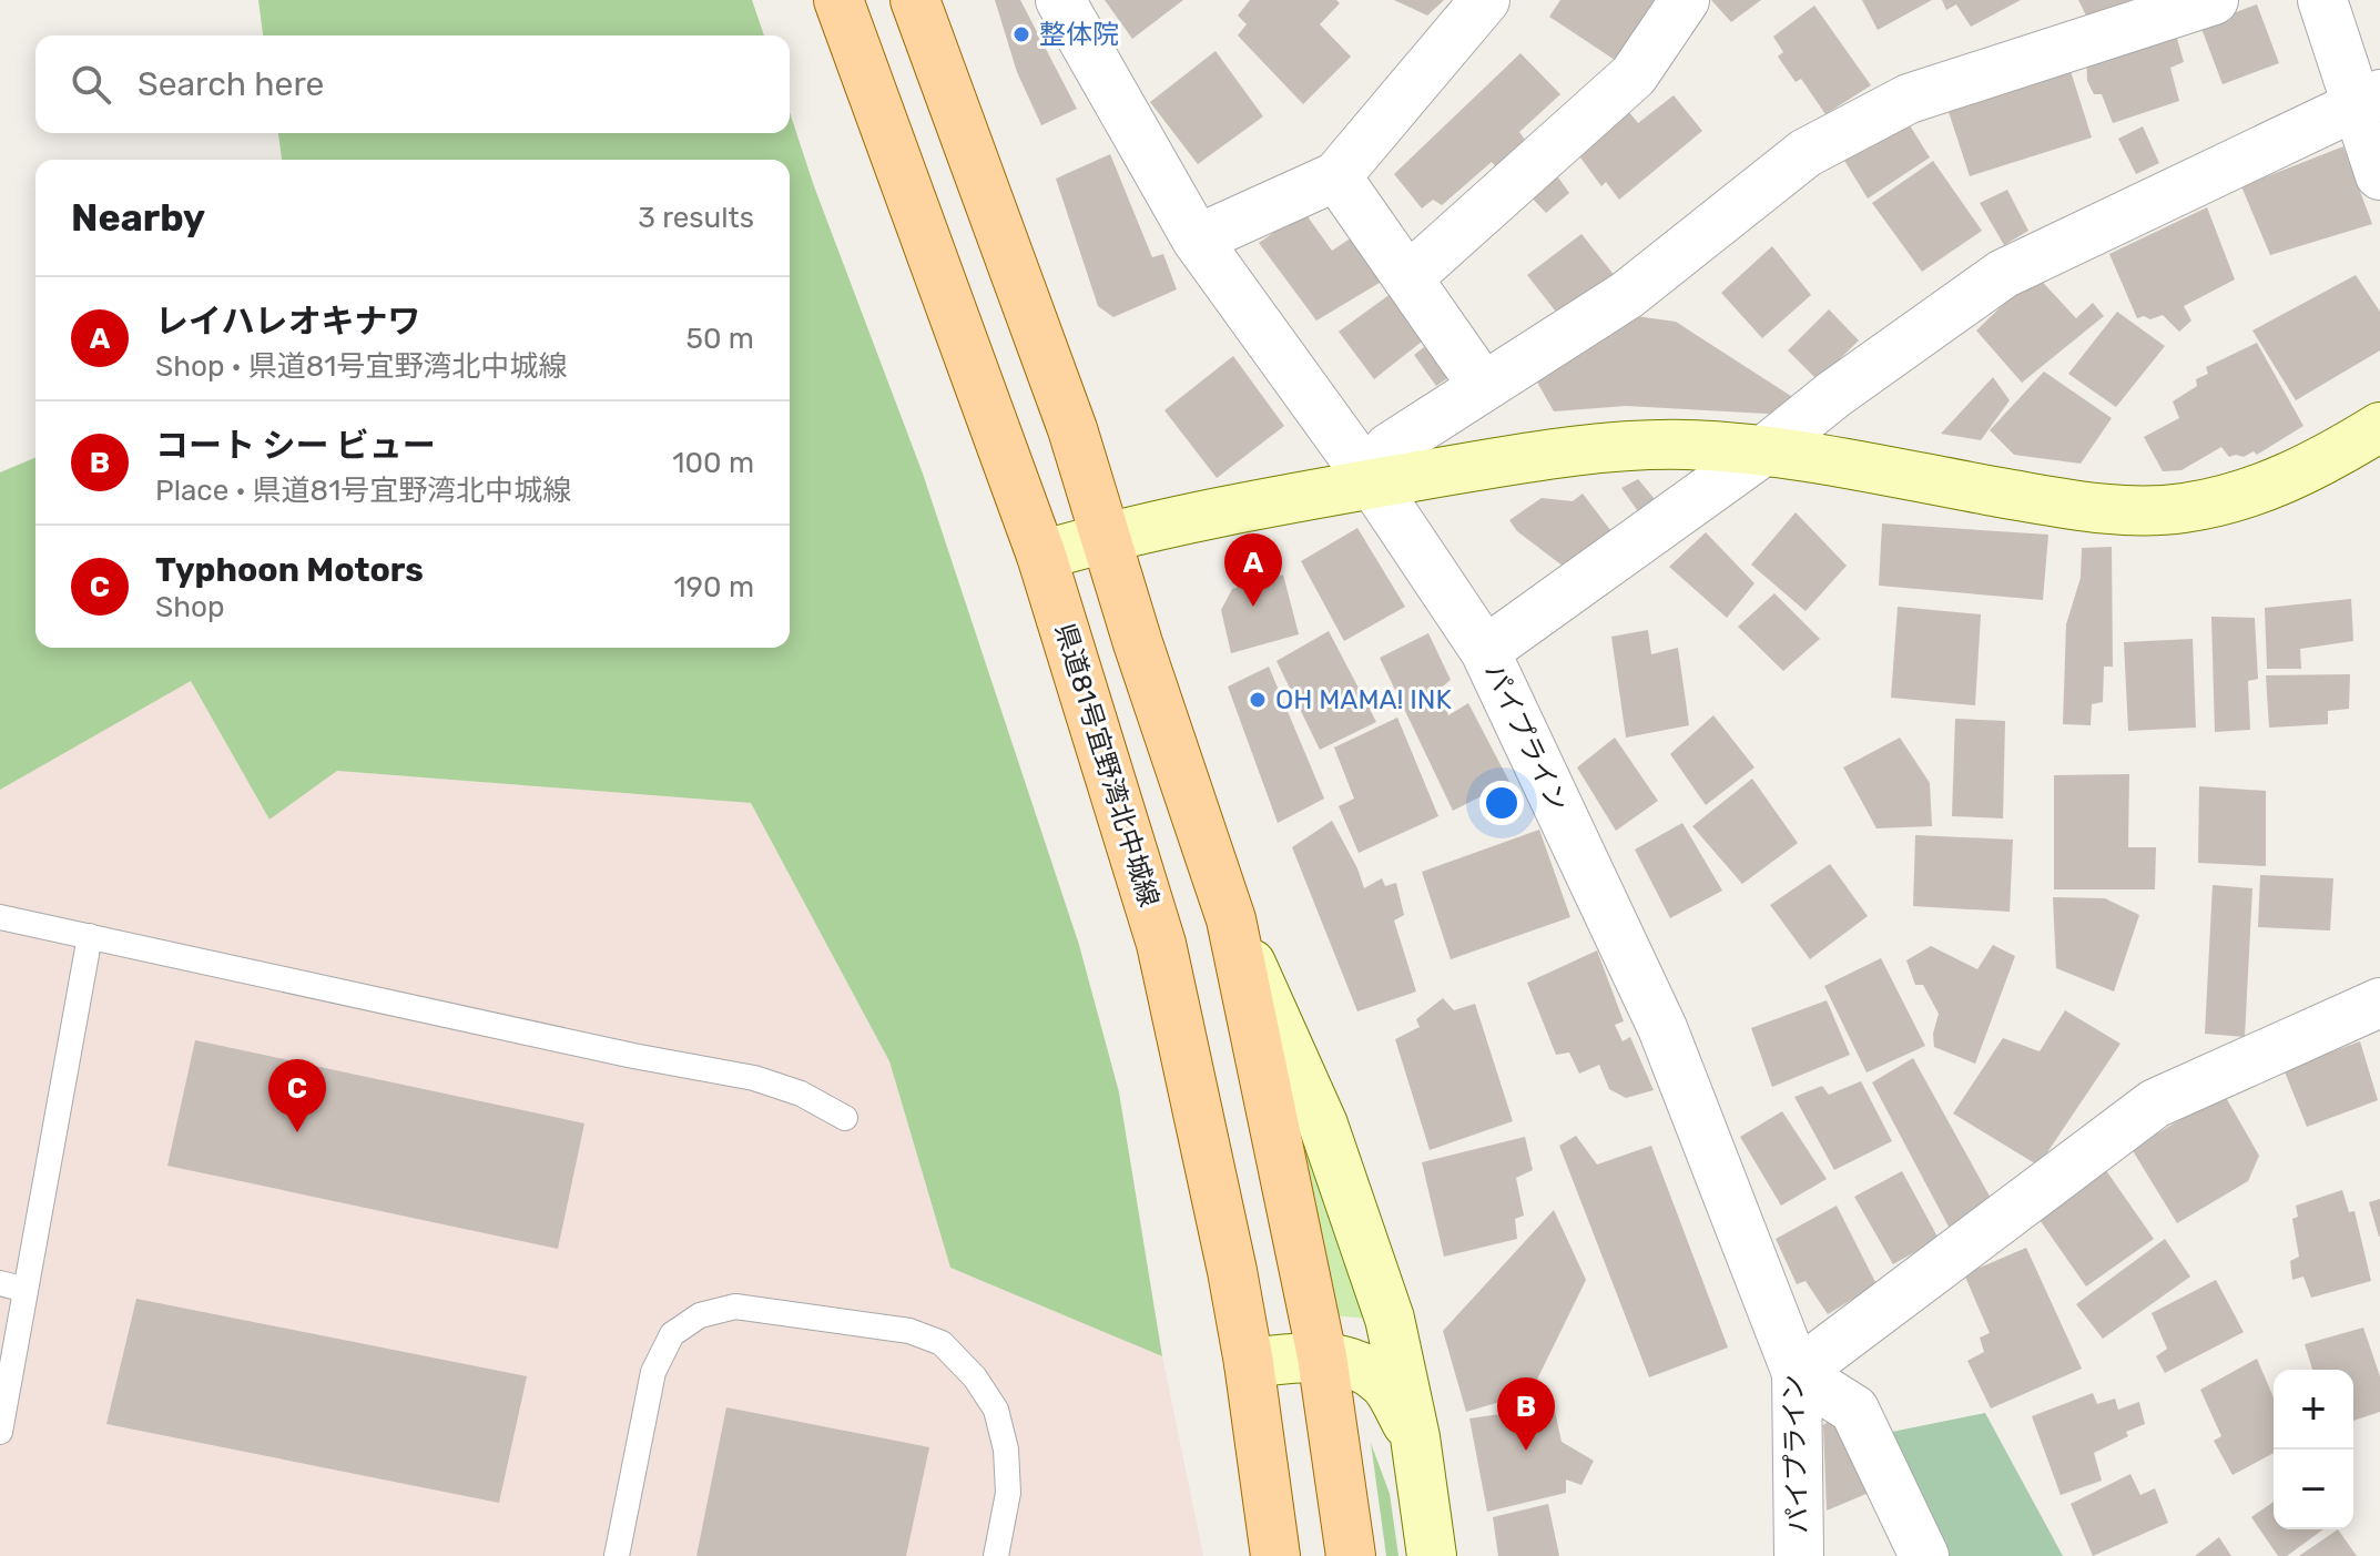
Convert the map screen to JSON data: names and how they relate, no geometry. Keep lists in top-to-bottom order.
{
  "streets": {
    "main road": ["県道81号宜野湾北中城線"],
    "street": ["パイプライン"]
  },
  "places": ["整体院", "OH MAMA! INK"],
  "page": {
    "search": "Search here",
    "heading": ["Nearby", "3 results"],
    "list": [
      {
        "mark": "A",
        "name": "レイハレオキナワ",
        "note": "Shop · 県道81号宜野湾北中城線",
        "value": "50 m"
      },
      {
        "mark": "B",
        "name": "コート シー ビュー",
        "note": "Place · 県道81号宜野湾北中城線",
        "value": "100 m"
      },
      {
        "mark": "C",
        "name": "Typhoon Motors",
        "note": "Shop",
        "value": "190 m"
      }
    ],
    "pins": ["A", "C", "B"],
    "map_buttons": ["+", "−"]
  }
}
